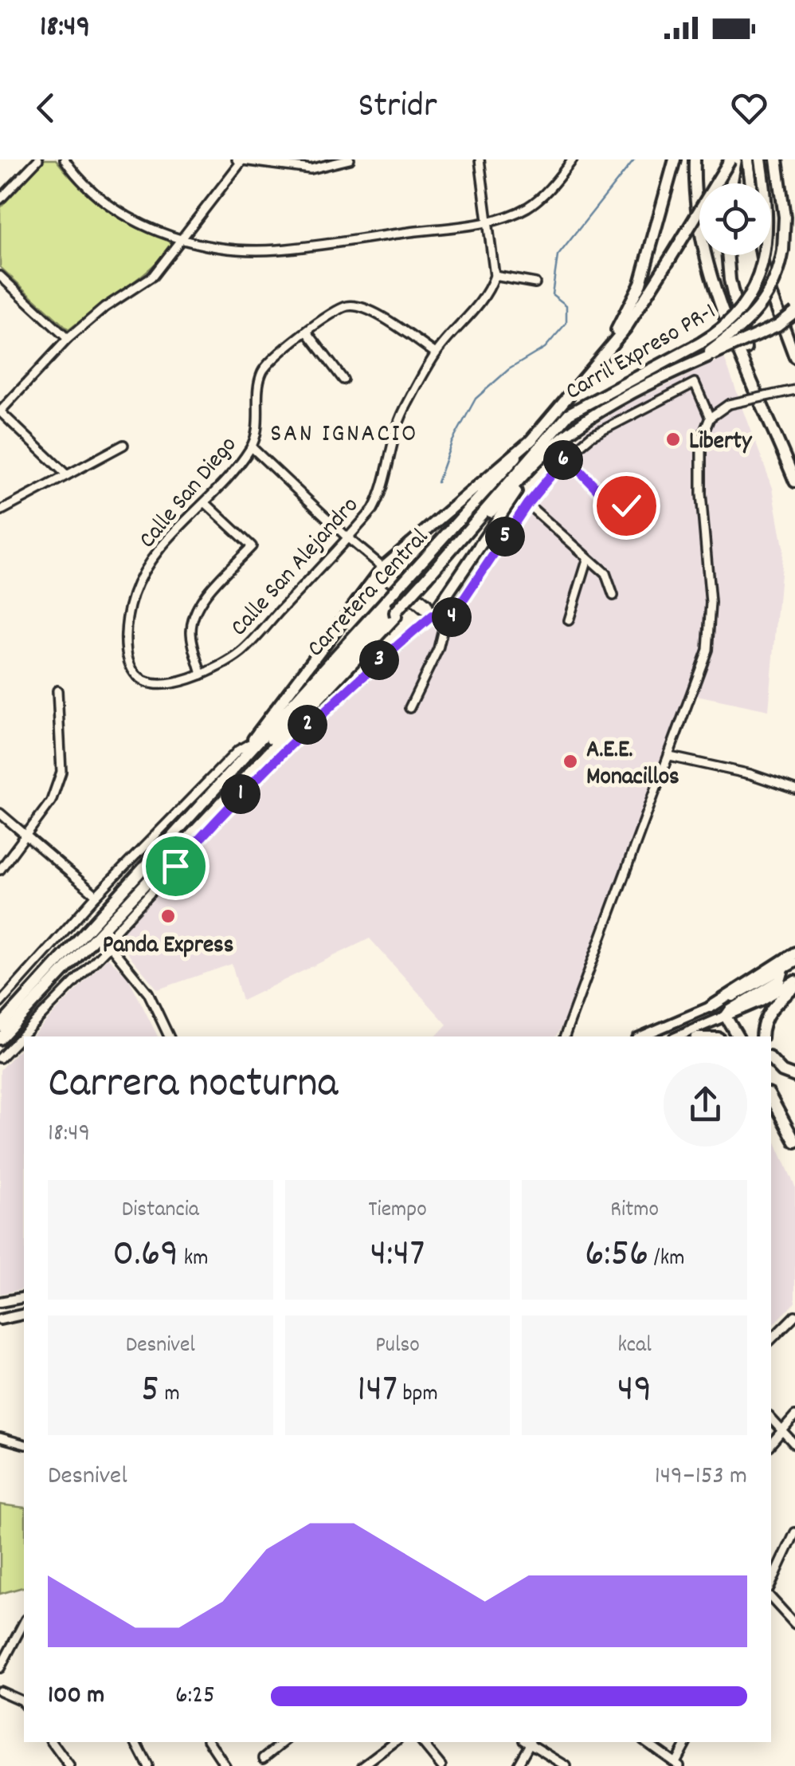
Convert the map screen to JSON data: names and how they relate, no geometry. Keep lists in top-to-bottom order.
{
  "streets": {
    "highway": ["Carril Expreso PR-1", "Carretera Central"],
    "street": ["Calle San Diego", "Calle San Alejandro"]
  },
  "crossings": [
    ["Carril Expreso PR-1", "Carretera Central"],
    ["Calle San Diego", "Calle San Alejandro"]
  ],
  "districts": ["SAN IGNACIO"],
  "places": ["Liberty", "A.E.E. Monacillos", "Panda Express"],
  "page": {
    "status": "18:49",
    "header": "Stridr",
    "pins": [
      "6",
      "5",
      "4",
      "3",
      "2",
      "1"
    ],
    "heading": ["Carrera nocturna", "18:49"],
    "stats": [
      ["Distancia", "0.69 km"],
      ["Tiempo", "4:47"],
      ["Ritmo", "6:56 /km"],
      ["Desnivel", "5 m"],
      ["Pulso", "147 bpm"],
      ["kcal", "49"]
    ],
    "chart": ["Desnivel", "149–153 m"],
    "list": [
      {
        "name": "100 m",
        "note": "6:25"
      }
    ]
  }
}
